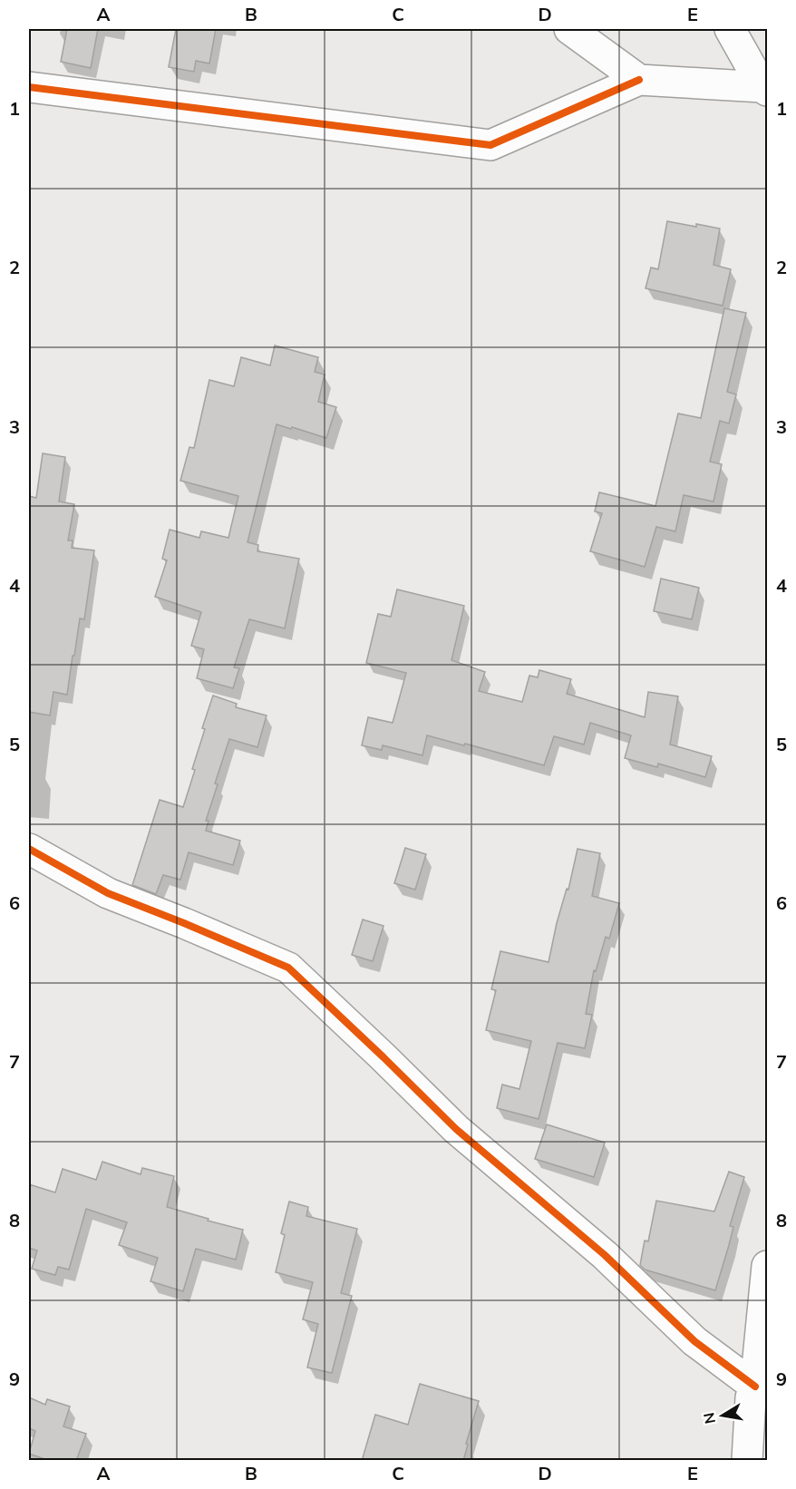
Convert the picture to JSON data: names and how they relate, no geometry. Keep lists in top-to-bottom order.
{
  "north": "left",
  "grid": {
    "columns": [
      "A",
      "B",
      "C",
      "D",
      "E"
    ],
    "rows": [
      "1",
      "2",
      "3",
      "4",
      "5",
      "6",
      "7",
      "8",
      "9"
    ]
  }
}
